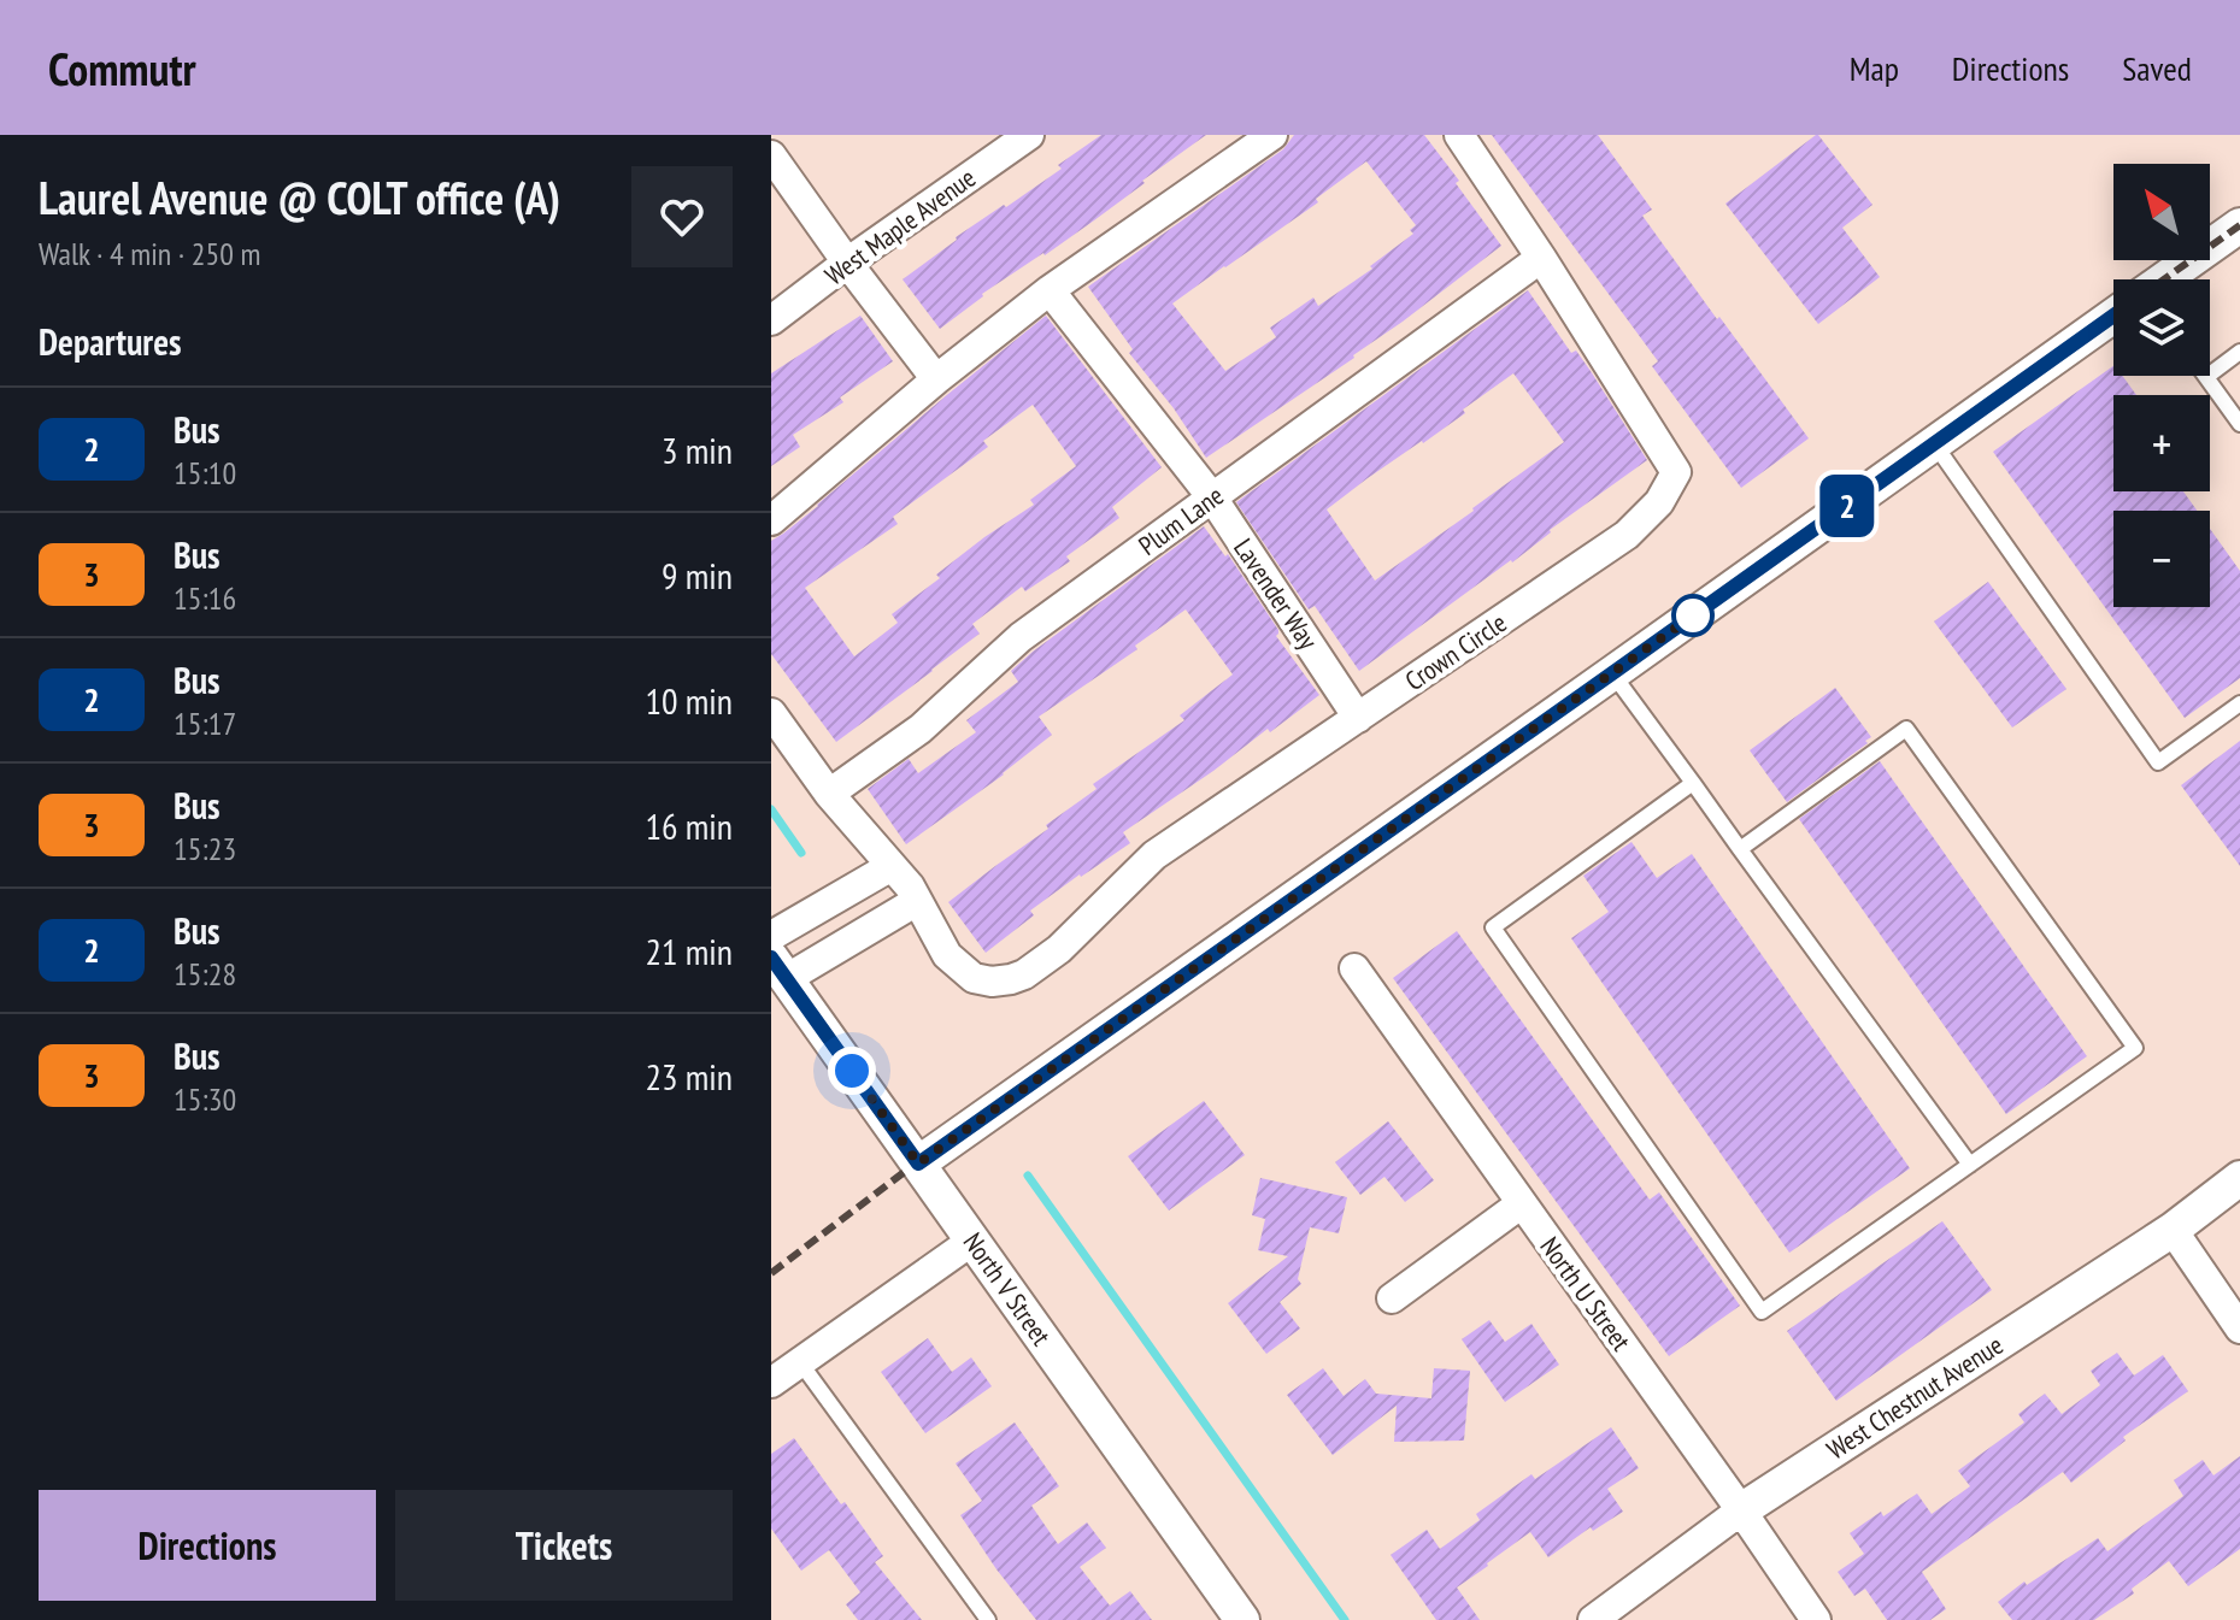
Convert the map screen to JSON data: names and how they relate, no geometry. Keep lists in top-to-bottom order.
{
  "streets": {
    "street": [
      "West Maple Avenue",
      "Plum Lane",
      "Lavender Way",
      "Crown Circle",
      "North V Street",
      "North U Street",
      "West Chestnut Avenue"
    ]
  },
  "crossings": [
    ["Plum Lane", "Lavender Way"],
    ["Plum Lane", "Crown Circle"],
    ["Lavender Way", "Crown Circle"],
    ["North U Street", "West Chestnut Avenue"]
  ],
  "lines": ["bus line 2"],
  "north": "top left",
  "page": {
    "header": "Commutr",
    "nav": ["Map", "Directions", "Saved"],
    "heading": [
      ["Laurel Avenue @ COLT office (A)", "Walk · 4 min · 250 m"],
      "Departures"
    ],
    "on_map": "2",
    "map_buttons": ["+", "−"],
    "list": [
      {
        "mark": "2",
        "name": "Bus",
        "note": "15:10",
        "value": "3 min"
      },
      {
        "mark": "3",
        "name": "Bus",
        "note": "15:16",
        "value": "9 min"
      },
      {
        "mark": "2",
        "name": "Bus",
        "note": "15:17",
        "value": "10 min"
      },
      {
        "mark": "3",
        "name": "Bus",
        "note": "15:23",
        "value": "16 min"
      },
      {
        "mark": "2",
        "name": "Bus",
        "note": "15:28",
        "value": "21 min"
      },
      {
        "mark": "3",
        "name": "Bus",
        "note": "15:30",
        "value": "23 min"
      }
    ],
    "buttons": ["Directions", "Tickets"]
  }
}
